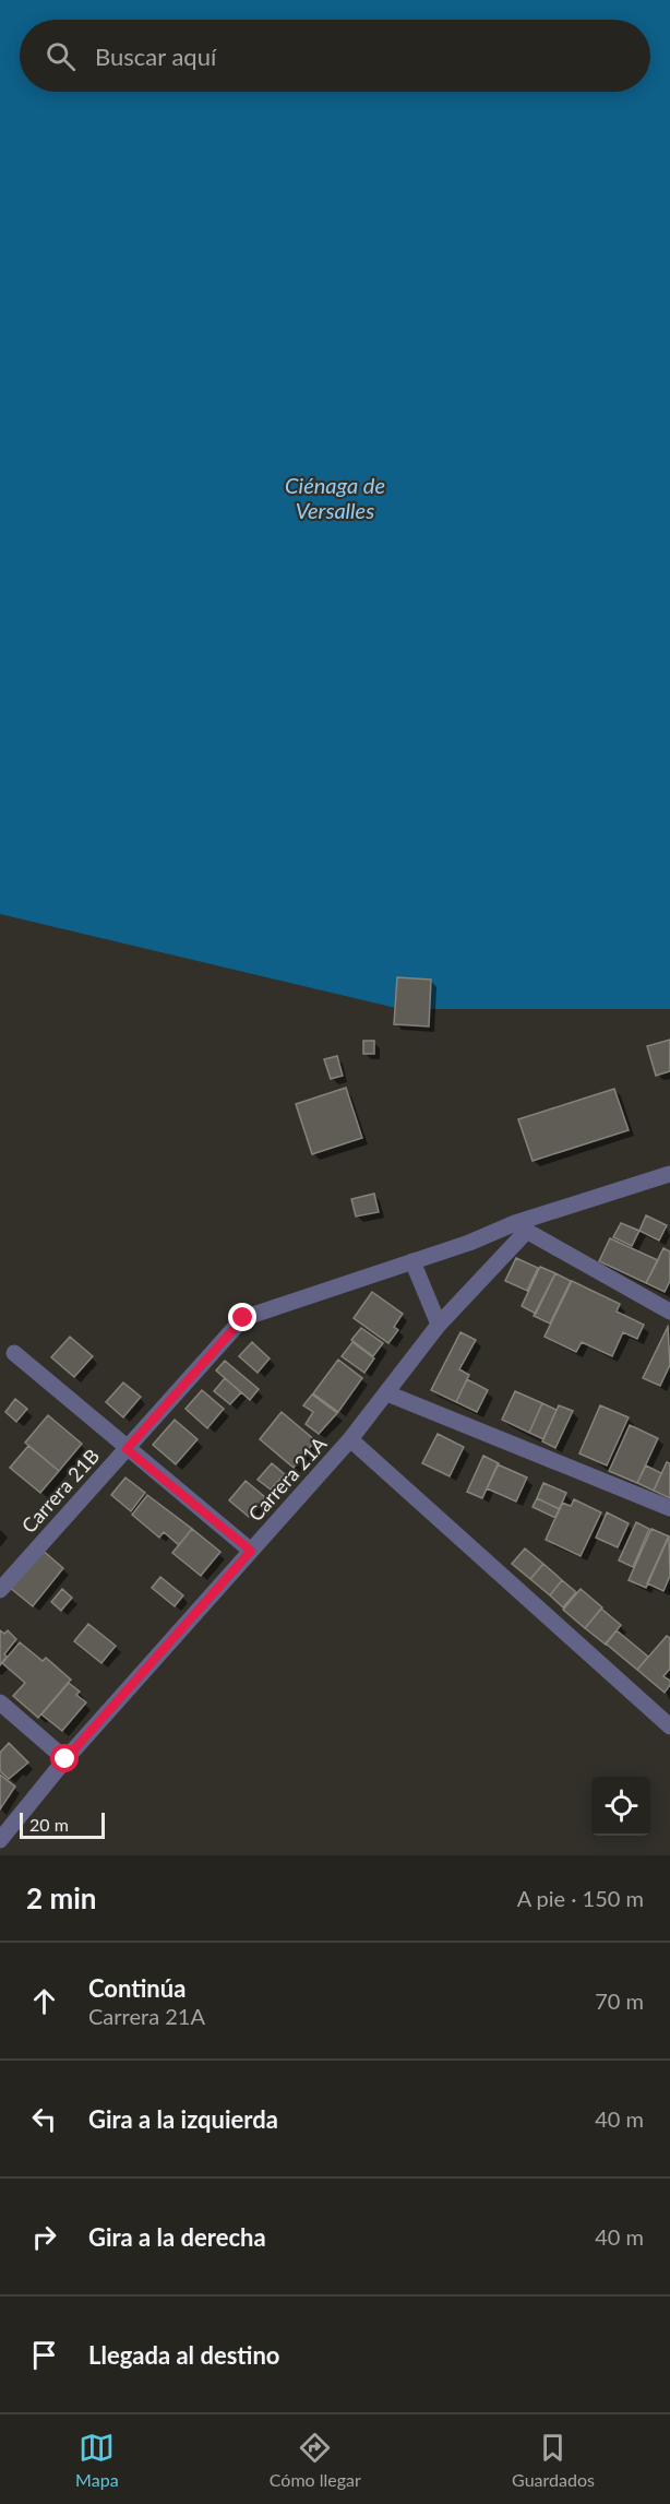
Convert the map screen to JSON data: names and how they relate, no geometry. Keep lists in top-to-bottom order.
{
  "streets": {
    "street": ["Carrera 21A", "Carrera 21B"]
  },
  "crossings": [
    ["Carrera 21A", "Carrera 21B"]
  ],
  "water": ["Ciénaga de Versalles"],
  "scale_bar": "20 m",
  "page": {
    "search": "Buscar aquí",
    "scale": "20 m",
    "heading": ["2 min", "A pie · 150 m"],
    "list": [
      ["Continúa", "Carrera 21A", "70 m"],
      ["Gira a la izquierda", "40 m"],
      ["Gira a la derecha", "40 m"],
      "Llegada al destino"
    ],
    "nav": ["Mapa", "Cómo llegar", "Guardados"]
  }
}
